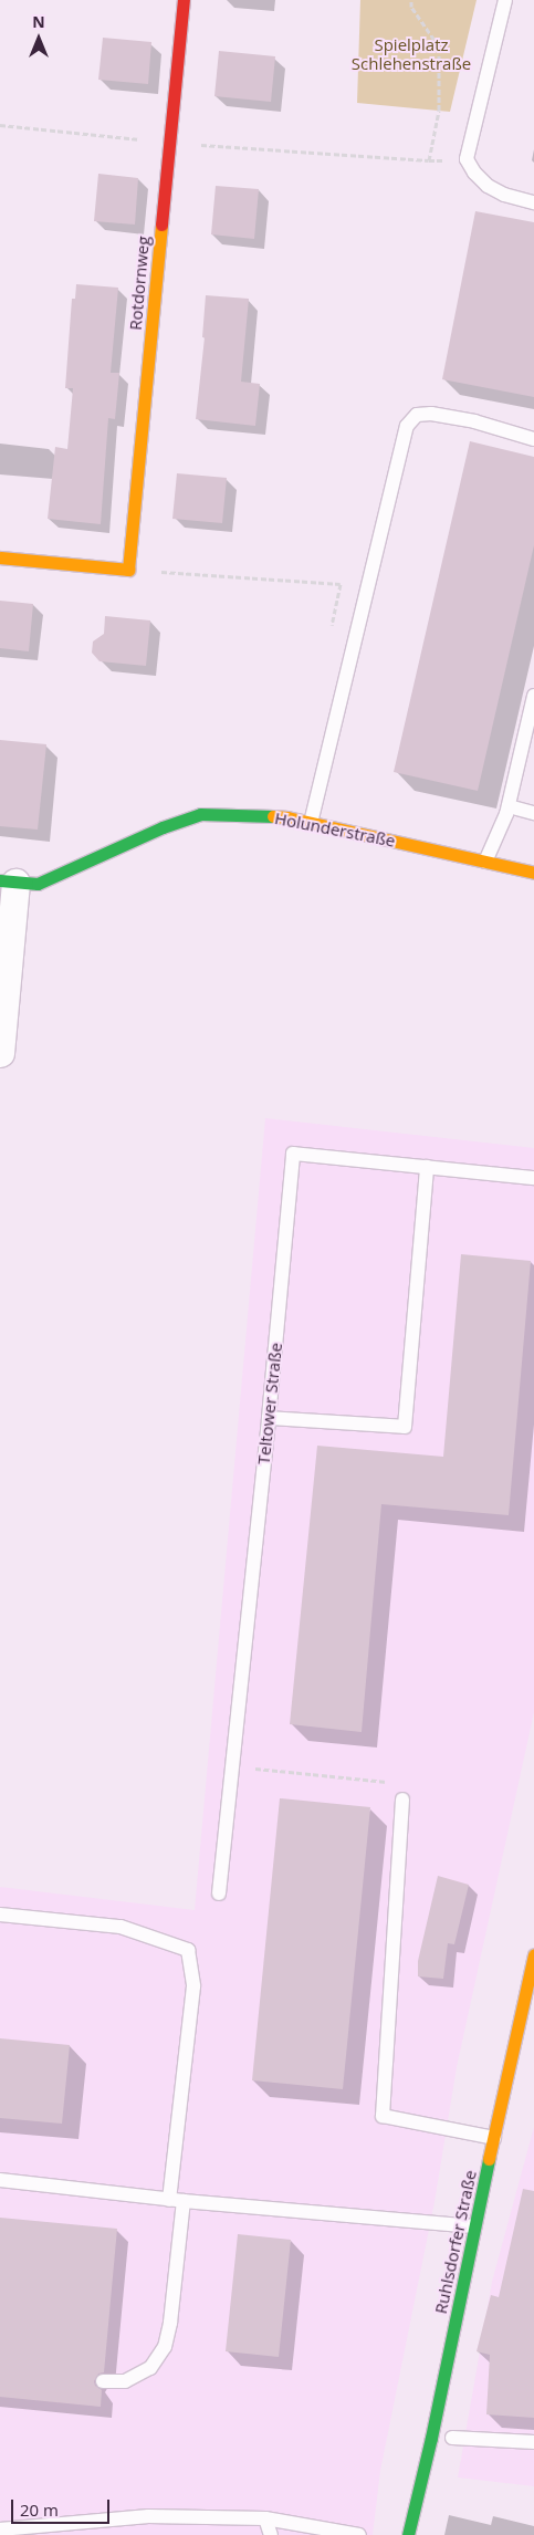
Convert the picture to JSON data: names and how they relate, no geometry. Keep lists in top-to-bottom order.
{
  "streets": {
    "street": ["Rotdornweg", "Holunderstraße", "Ruhlsdorfer Straße"],
    "lane": ["Teltower Straße"]
  },
  "parks": ["Spielplatz Schlehenstraße"],
  "scale_bar": "20 m",
  "north": "top"
}
